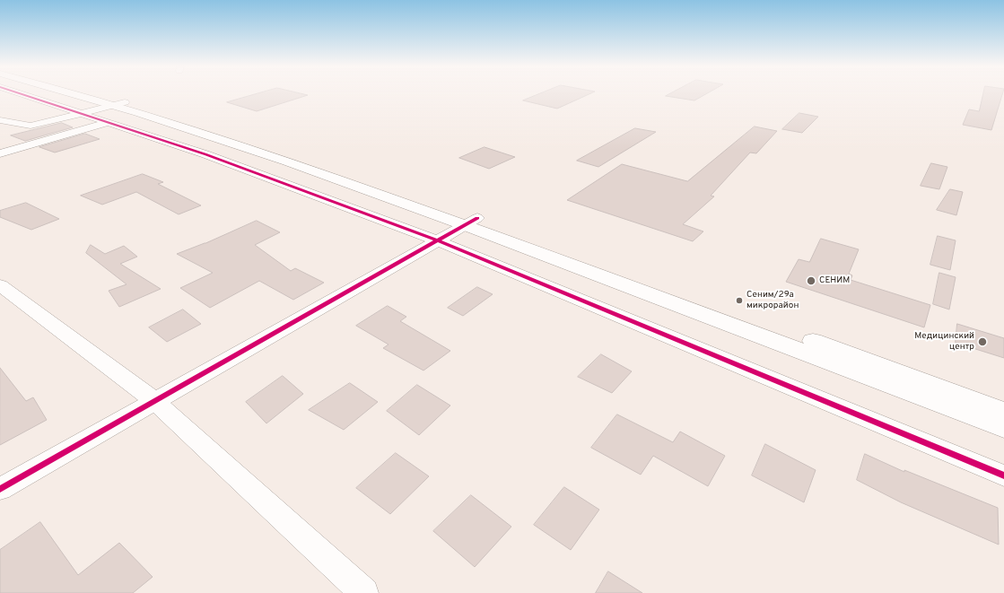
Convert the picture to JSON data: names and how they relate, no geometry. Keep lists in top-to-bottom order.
{
  "places": ["СЕНИМ", "Сеним/29а микрорайон", "Медицинский центр"]
}
